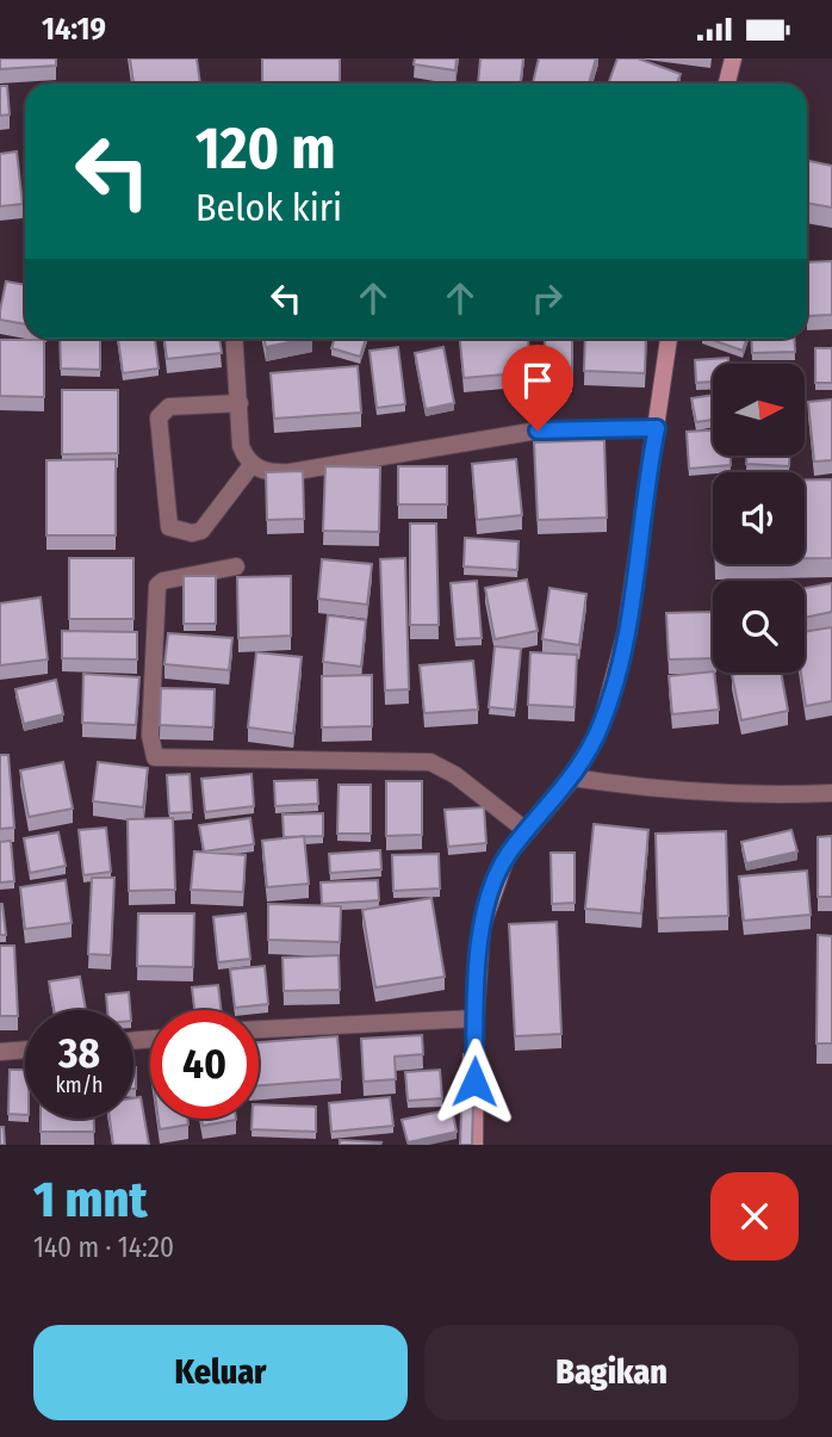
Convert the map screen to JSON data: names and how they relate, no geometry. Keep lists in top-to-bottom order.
{
  "north": "right",
  "page": {
    "status": "14:19",
    "turn": ["120 m", "Belok kiri"],
    "speed": "38 km/h",
    "limit": "40",
    "heading": ["1 mnt", "140 m · 14:20"],
    "buttons": ["Keluar", "Bagikan"]
  }
}
